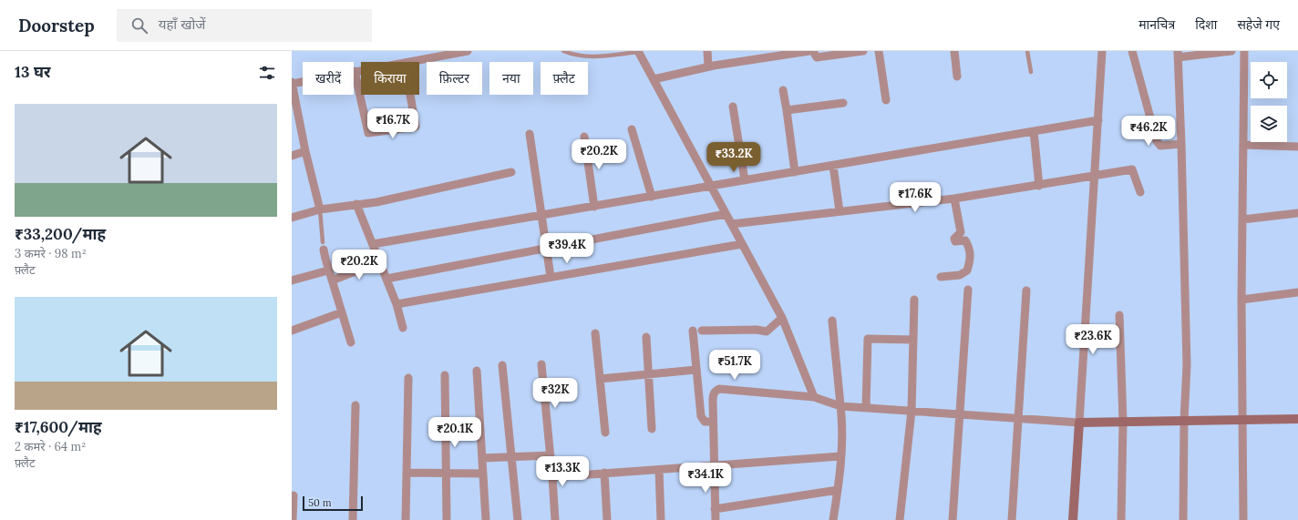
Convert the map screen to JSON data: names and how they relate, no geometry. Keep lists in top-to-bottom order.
{
  "scale_bar": "50 m",
  "page": {
    "header": "Doorstep",
    "search": "यहाँ खोजें",
    "nav": ["मानचित्र", "दिशा", "सहेजे गए"],
    "heading": "13 घर",
    "chip": [
      "खरीदें",
      "किराया",
      "फ़िल्टर",
      "नया",
      "फ़्लैट"
    ],
    "list": [
      {
        "name": "₹33,200/माह",
        "note": "3 कमरे · 98 m² · फ़्लैट"
      },
      {
        "name": "₹17,600/माह",
        "note": "2 कमरे · 64 m² · फ़्लैट"
      }
    ],
    "price": [
      "₹16.7K",
      "₹46.2K",
      "₹20.2K",
      "₹33.2K",
      "₹17.6K",
      "₹39.4K",
      "₹20.2K",
      "₹23.6K",
      "₹51.7K",
      "₹32K",
      "₹20.1K",
      "₹13.3K",
      "₹34.1K"
    ],
    "scale": "50 m"
  }
}
